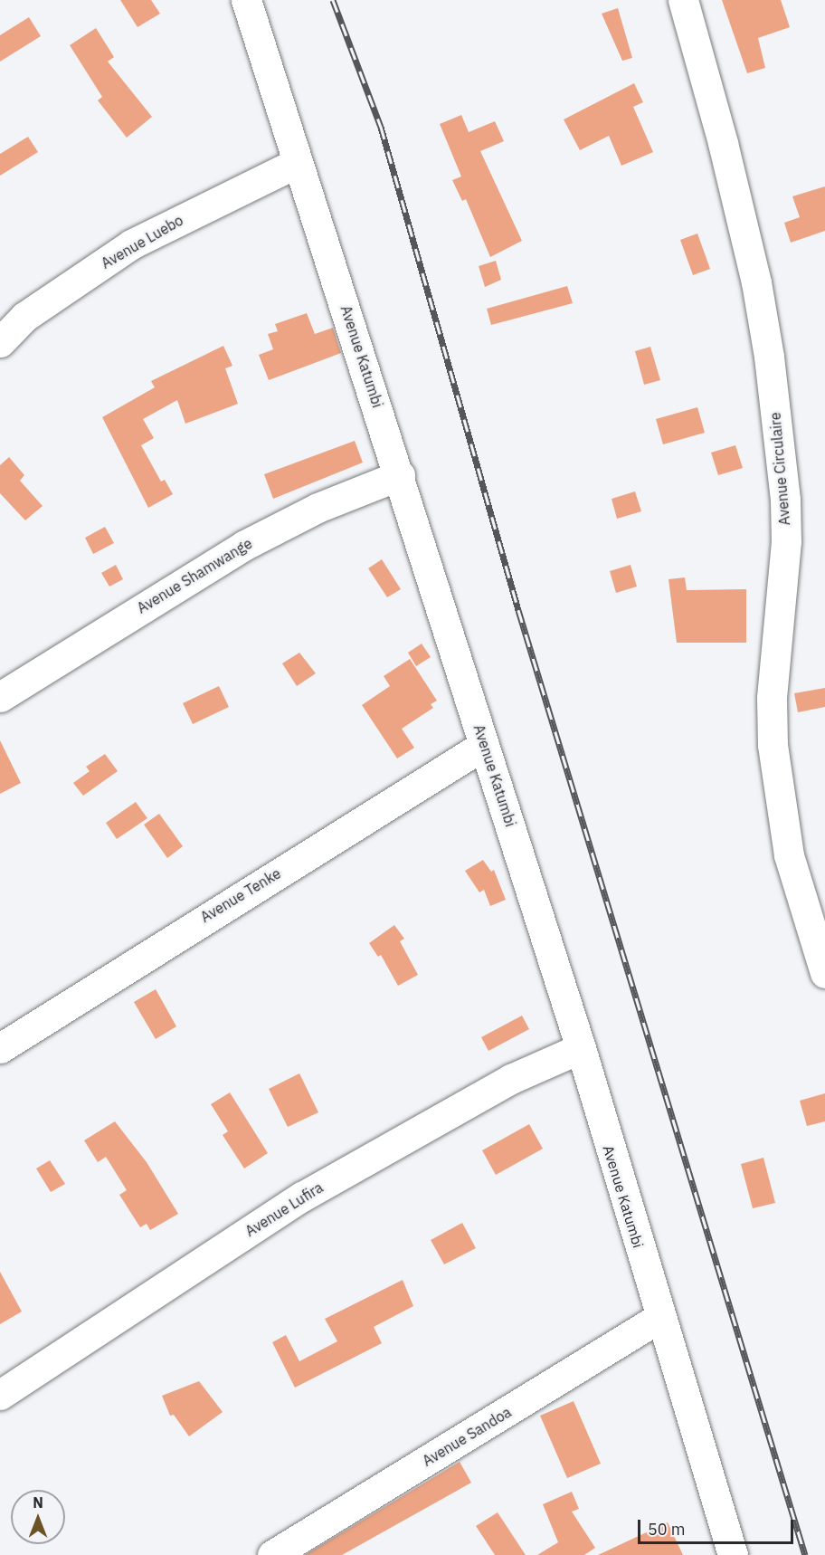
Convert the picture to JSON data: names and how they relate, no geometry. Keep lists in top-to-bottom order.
{
  "streets": {
    "street": [
      "Avenue Luebo",
      "Avenue Katumbi",
      "Avenue Circulaire",
      "Avenue Shamwange",
      "Avenue Tenke",
      "Avenue Lufira",
      "Avenue Sandoa"
    ]
  },
  "crossings": [
    ["Avenue Luebo", "Avenue Katumbi"],
    ["Avenue Katumbi", "Avenue Shamwange"],
    ["Avenue Katumbi", "Avenue Tenke"],
    ["Avenue Katumbi", "Avenue Lufira"],
    ["Avenue Katumbi", "Avenue Sandoa"]
  ],
  "scale_bar": "50 m",
  "north": "top"
}
